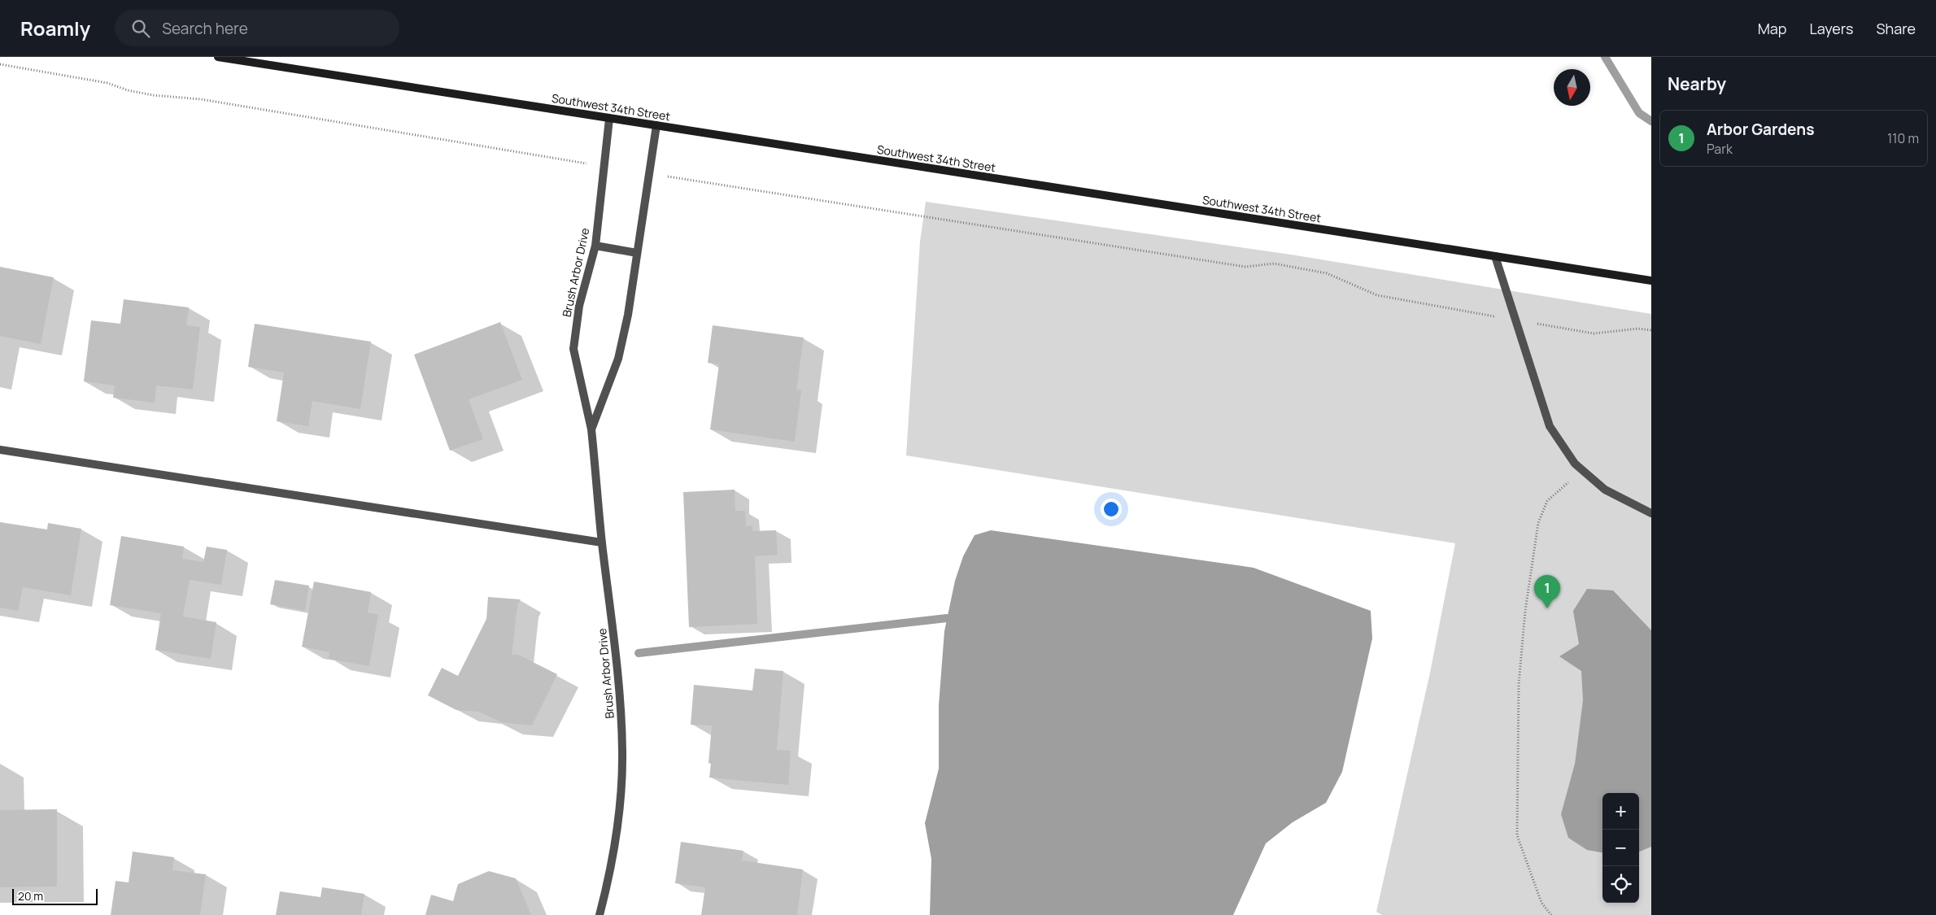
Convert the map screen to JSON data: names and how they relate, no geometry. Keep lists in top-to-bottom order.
{
  "streets": {
    "street": ["Southwest 34th Street", "Brush Arbor Drive"]
  },
  "crossings": [
    ["Southwest 34th Street", "Brush Arbor Drive"]
  ],
  "scale_bar": "20 m",
  "north": "bottom",
  "page": {
    "header": "Roamly",
    "search": "Search here",
    "nav": ["Map", "Layers", "Share"],
    "heading": "Nearby",
    "list": [
      {
        "mark": "1",
        "name": "Arbor Gardens",
        "note": "Park",
        "value": "110 m"
      }
    ],
    "pins": "1",
    "map_buttons": ["+", "−"],
    "scale": "20 m"
  }
}
